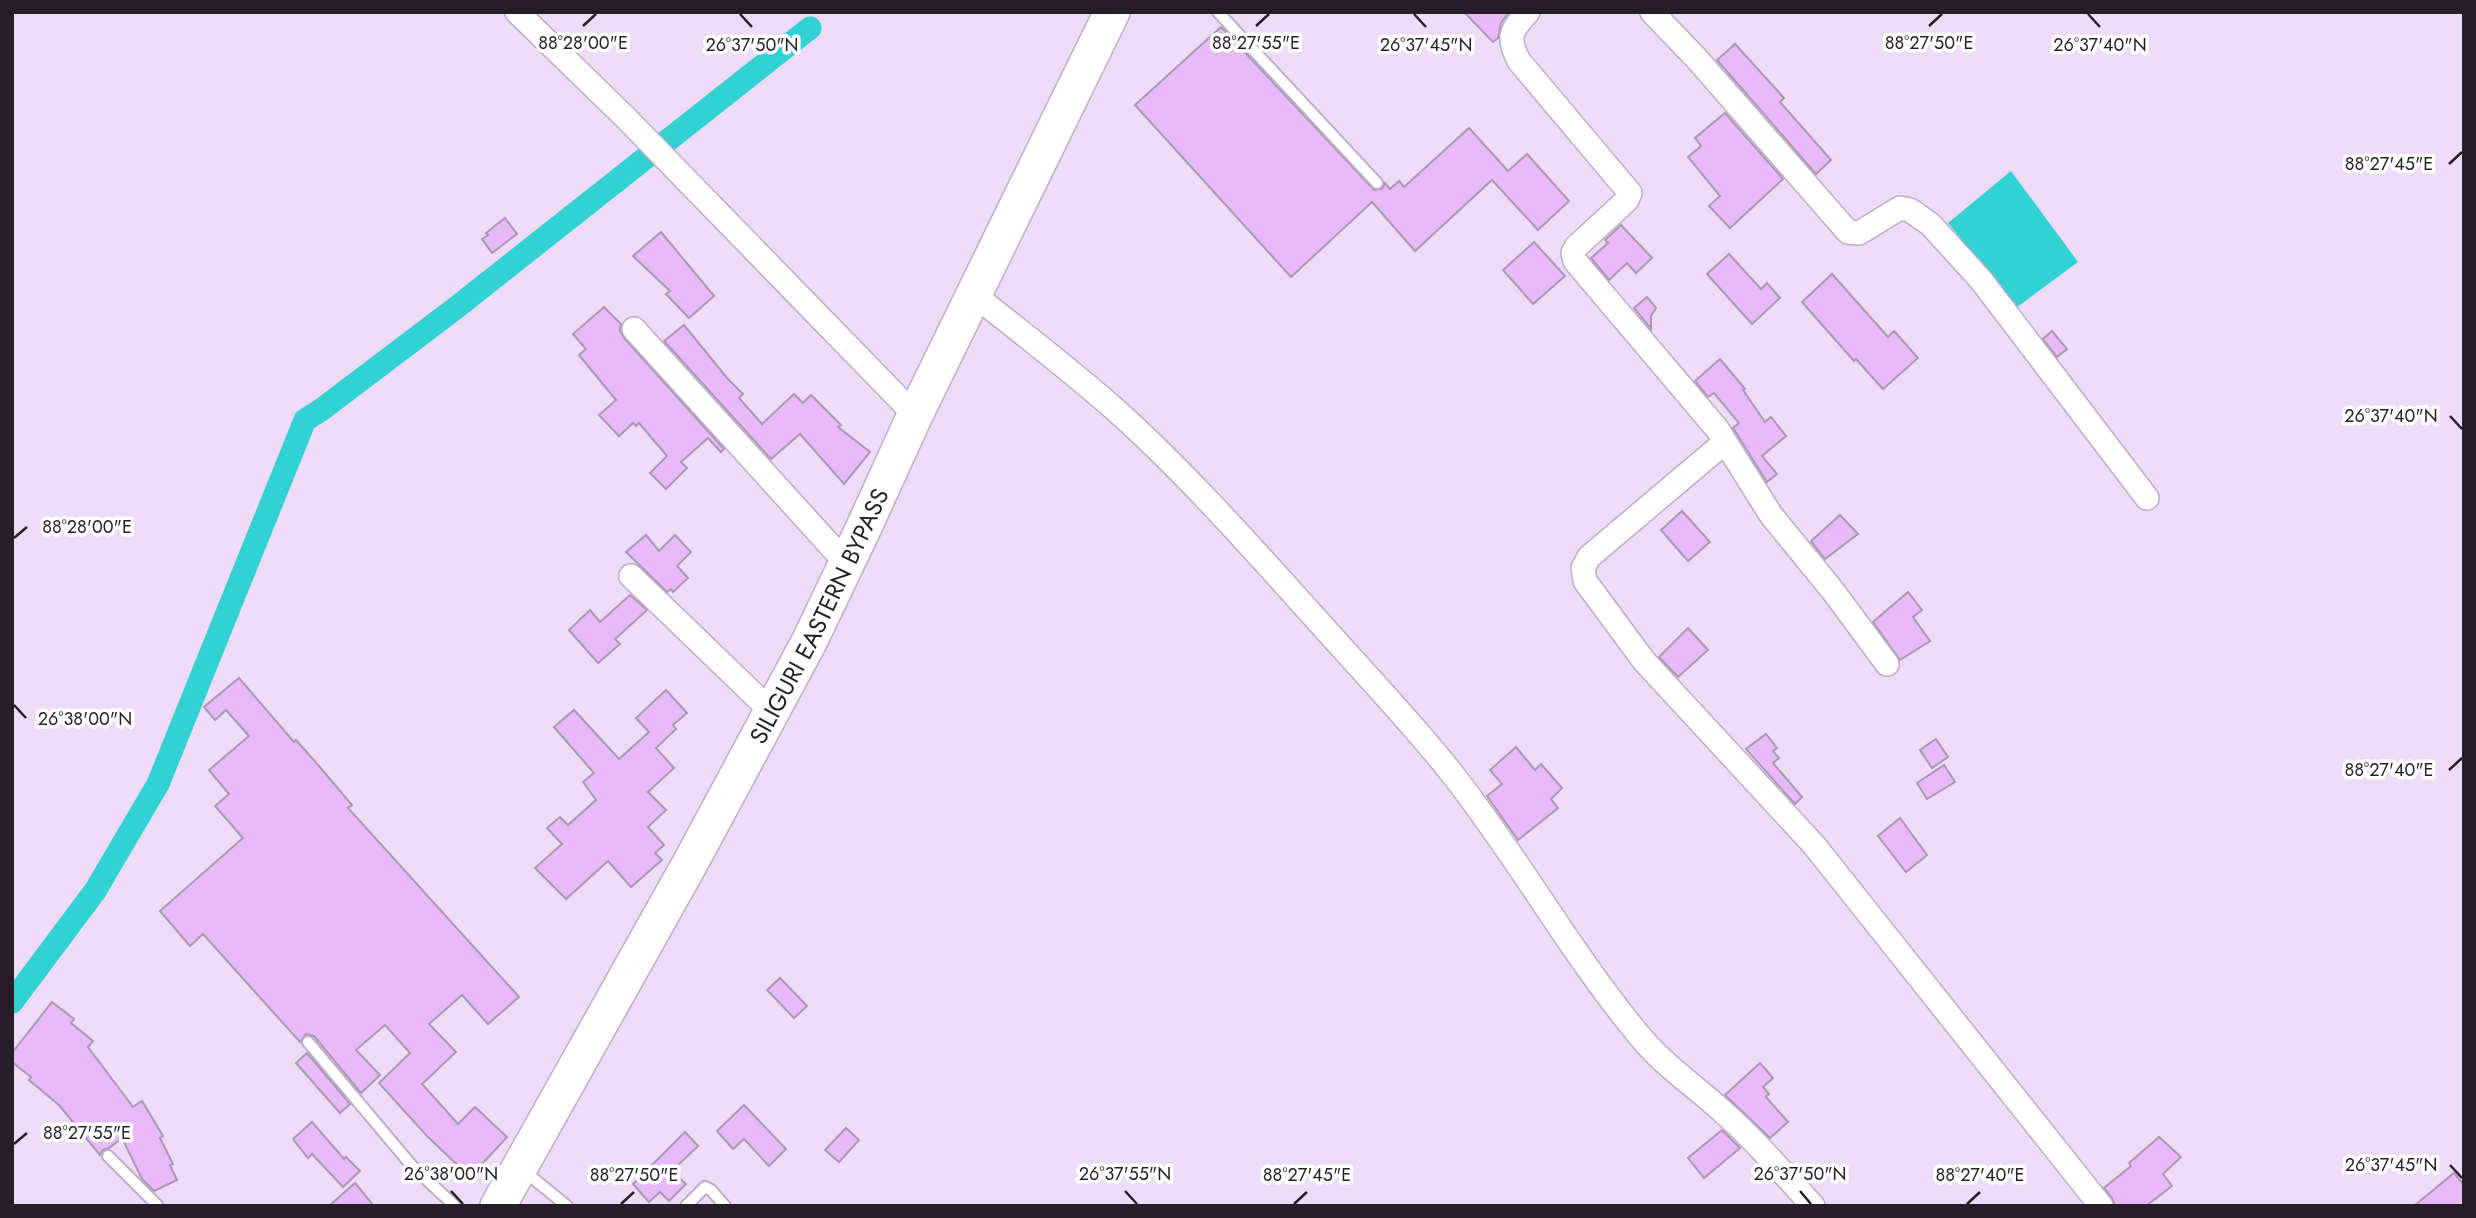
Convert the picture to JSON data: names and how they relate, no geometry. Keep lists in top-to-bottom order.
{
  "streets": {
    "main road": ["SILIGURI EASTERN BYPASS"]
  },
  "coordinates": [
    "88°28'00\"E",
    "88°27'55\"E",
    "88°27'50\"E",
    "26°37'50\"N",
    "26°37'40\"N",
    "26°37'45\"N",
    "88°27'45\"E",
    "26°38'00\"N",
    "88°27'40\"E",
    "26°37'55\"N"
  ]
}
